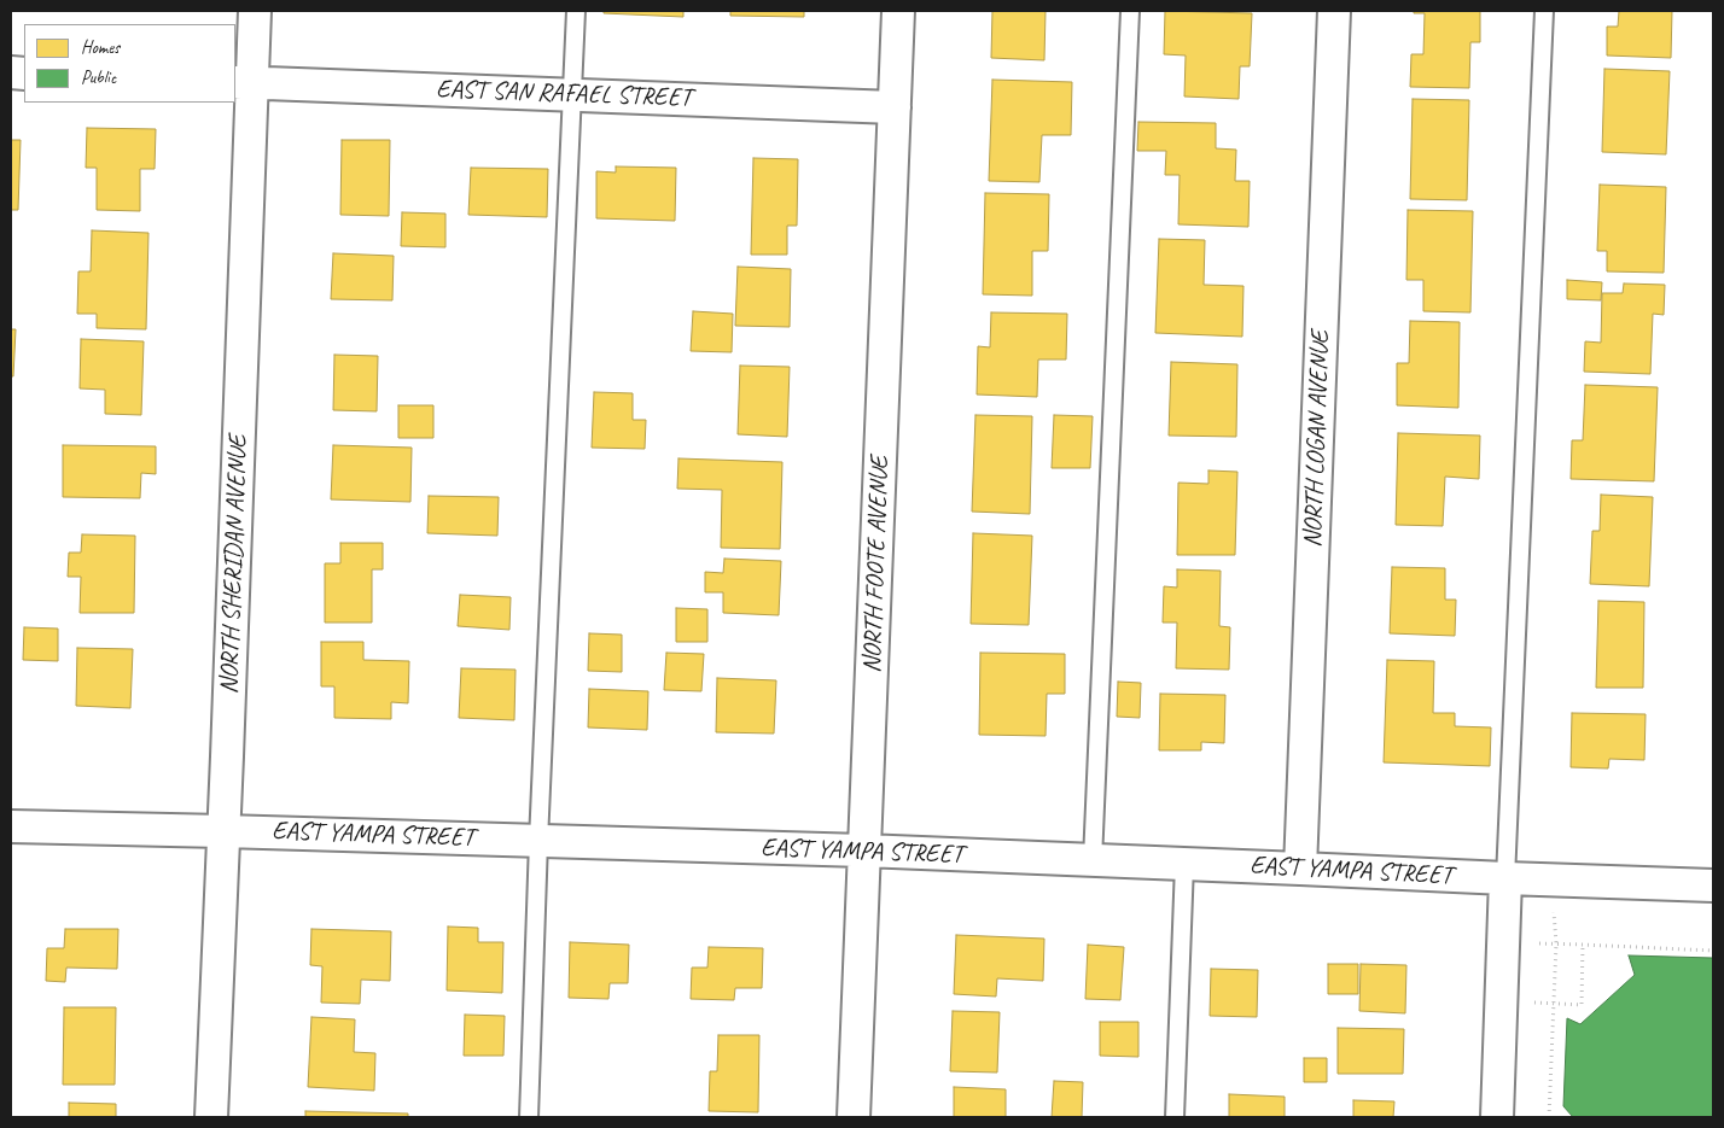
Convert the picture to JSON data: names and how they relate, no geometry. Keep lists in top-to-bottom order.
{
  "streets": {
    "street": [
      "EAST SAN RAFAEL STREET",
      "NORTH LOGAN AVENUE",
      "NORTH SHERIDAN AVENUE",
      "NORTH FOOTE AVENUE",
      "EAST YAMPA STREET"
    ]
  },
  "crossings": [
    ["EAST SAN RAFAEL STREET", "NORTH SHERIDAN AVENUE"],
    ["EAST SAN RAFAEL STREET", "NORTH FOOTE AVENUE"],
    ["NORTH LOGAN AVENUE", "EAST YAMPA STREET"],
    ["NORTH SHERIDAN AVENUE", "EAST YAMPA STREET"],
    ["NORTH FOOTE AVENUE", "EAST YAMPA STREET"]
  ],
  "legend": ["Homes", "Public"]
}
